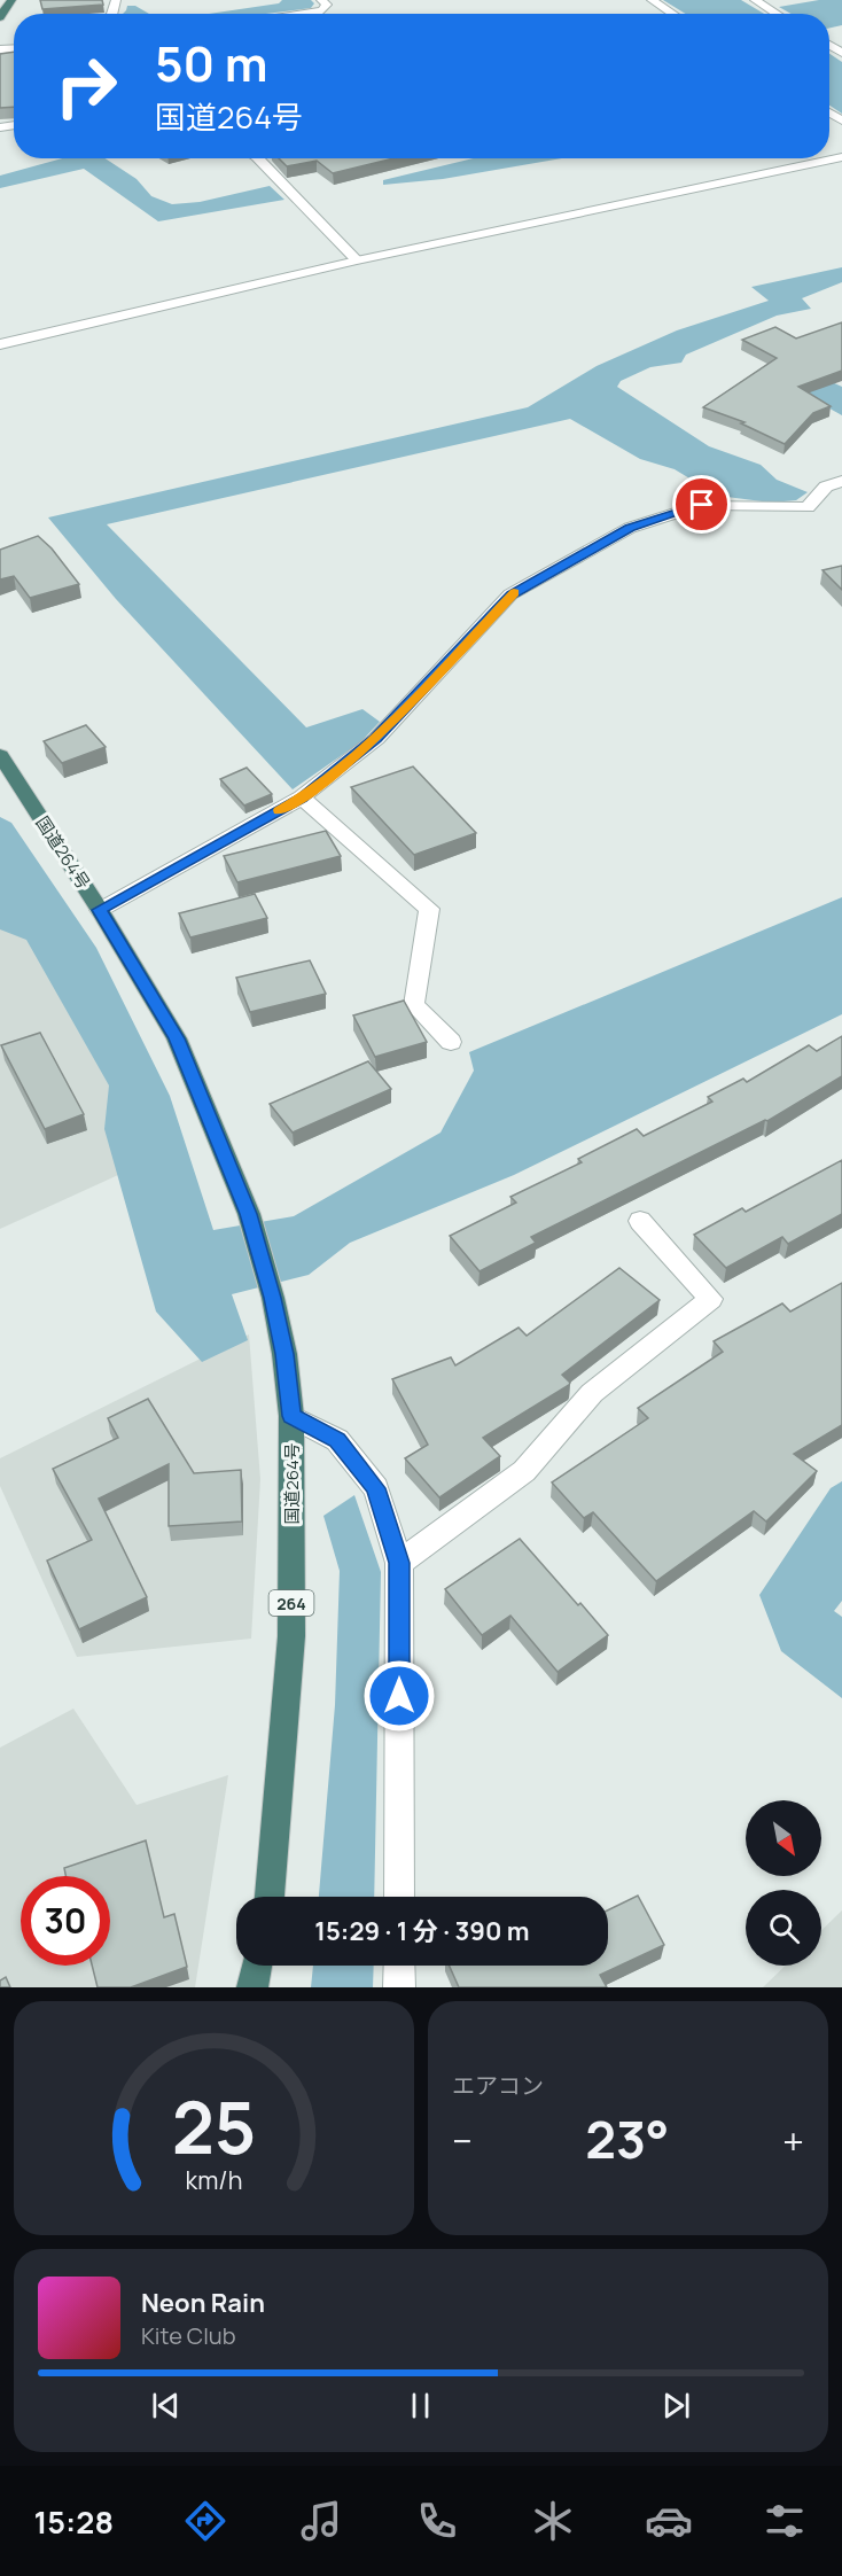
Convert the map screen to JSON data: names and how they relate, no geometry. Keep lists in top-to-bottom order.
{
  "streets": {
    "highway": ["国道264号", "264"]
  },
  "north": "bottom right",
  "page": {
    "turn": ["50 m", "国道264号"],
    "limit": "30",
    "trip": "15:29 · 1 分 · 390 m",
    "tile": "エアコン",
    "heat": ["−", "23°", "+"],
    "song": ["Neon Rain", "Kite Club"],
    "tabs": "15:28",
    "gauge": ["25", "km/h"]
  }
}
